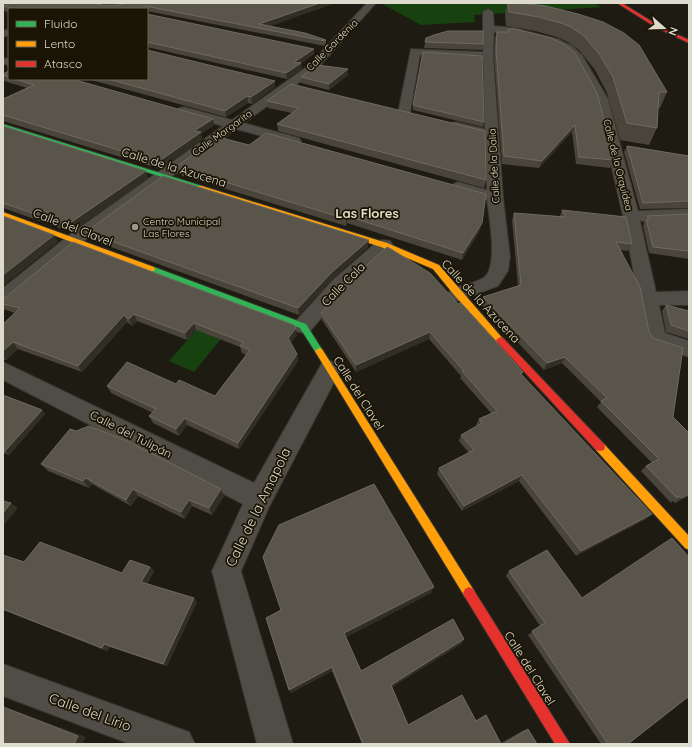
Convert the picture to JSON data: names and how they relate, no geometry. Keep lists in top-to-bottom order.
{
  "streets": {
    "main road": ["Calle de la Azucena", "Calle del Clavel"],
    "street": [
      "Calle Gardenia",
      "Calle Margarita",
      "Calle de la Orquídea",
      "Calle de la Dalia",
      "Calle Cala",
      "Calle del Tulipán",
      "Calle de la Amapola",
      "Calle del Lírio"
    ]
  },
  "crossings": [
    ["Calle Gardenia", "Calle Margarita"],
    ["Calle Margarita", "Calle de la Azucena"],
    ["Calle Margarita", "Calle del Clavel"],
    ["Calle de la Orquídea", "Calle de la Dalia"],
    ["Calle de la Dalia", "Calle de la Azucena"],
    ["Calle de la Azucena", "Calle Cala"],
    ["Calle del Clavel", "Calle Cala"],
    ["Calle del Clavel", "Calle de la Amapola"],
    ["Calle del Tulipán", "Calle de la Amapola"]
  ],
  "districts": ["Las Flores"],
  "places": ["Centro Municipal Las Flores"],
  "legend": ["Fluido", "Lento", "Atasco"],
  "north": "right"
}
